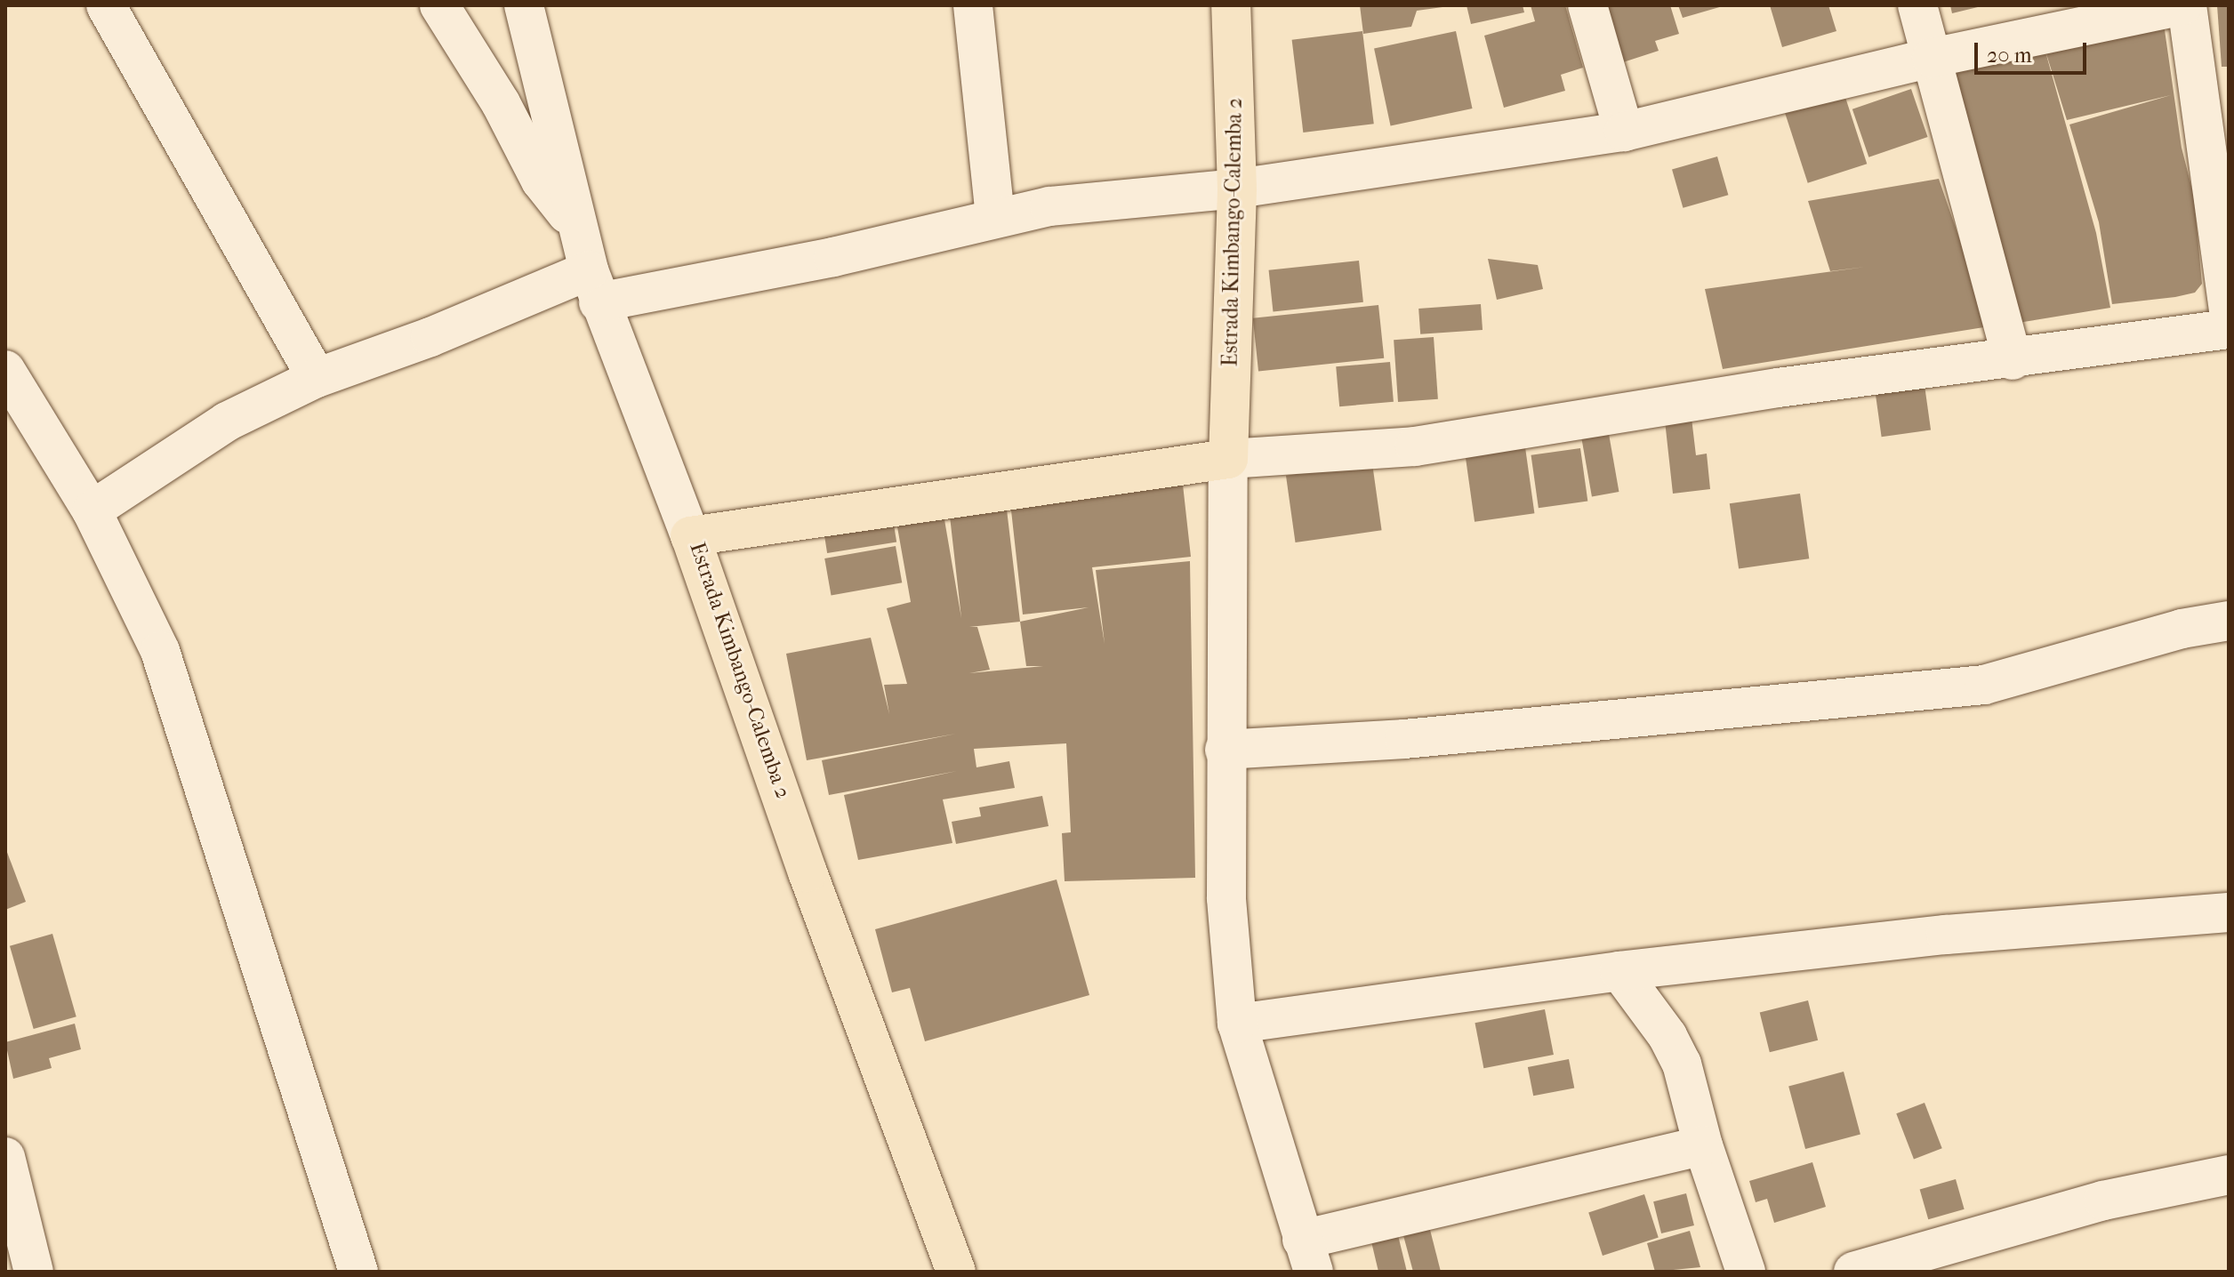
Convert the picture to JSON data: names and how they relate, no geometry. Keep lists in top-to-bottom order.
{
  "streets": {
    "main road": ["Estrada Kimbango-Calemba 2"]
  },
  "scale_bar": "20 m"
}
